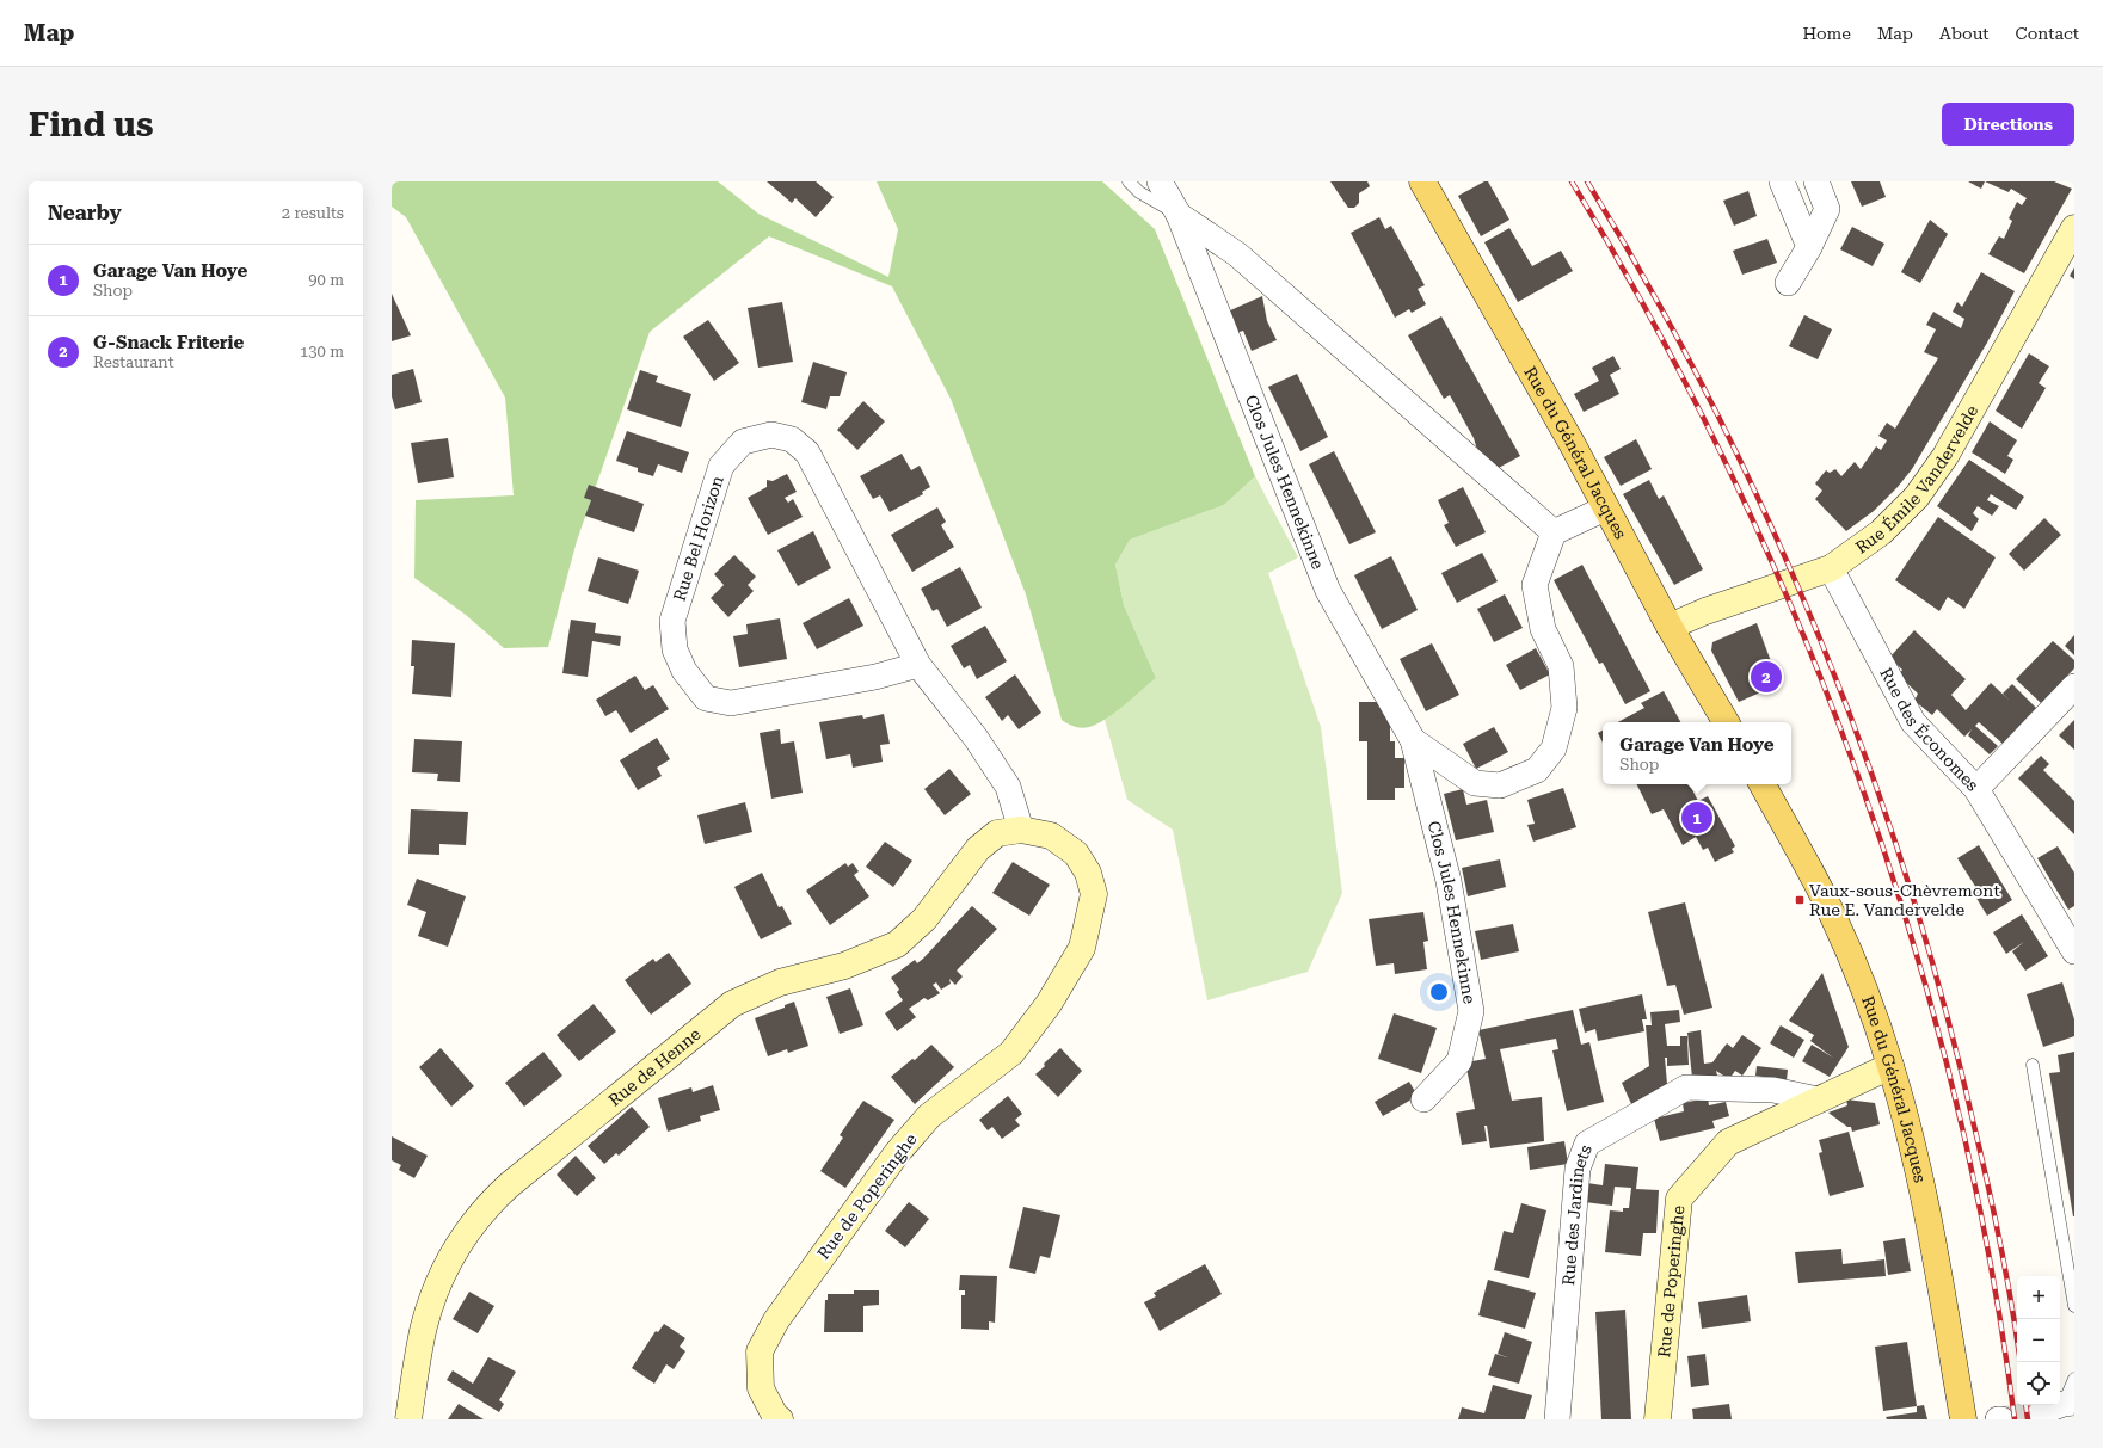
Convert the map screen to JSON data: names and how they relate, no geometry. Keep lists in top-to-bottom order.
{
  "streets": {
    "main road": ["Rue du Général Jacques"],
    "street": [
      "Rue Émile Vandervelde",
      "Clos Jules Hennekinne",
      "Rue Bel Horizon",
      "Rue des Économes",
      "Rue de Henne",
      "Rue de Poperinghe",
      "Rue des Jardinets"
    ]
  },
  "crossings": [
    ["Rue du Général Jacques", "Rue Émile Vandervelde"],
    ["Rue du Général Jacques", "Rue de Poperinghe"],
    ["Rue Émile Vandervelde", "Rue des Économes"],
    ["Rue Bel Horizon", "Rue de Henne"],
    ["Rue Bel Horizon", "Rue de Poperinghe"],
    ["Rue de Henne", "Rue de Poperinghe"],
    ["Rue de Poperinghe", "Rue des Jardinets"]
  ],
  "places": {
    "transit": ["Vaux-sous-Chèvremont Rue E. Vandervelde"]
  },
  "page": {
    "header": "Map",
    "nav": [
      "Home",
      "Map",
      "About",
      "Contact"
    ],
    "buttons": "Directions",
    "title": "Find us",
    "heading": ["Nearby", "2 results"],
    "list": [
      {
        "mark": "1",
        "name": "Garage Van Hoye",
        "note": "Shop",
        "value": "90 m"
      },
      {
        "mark": "2",
        "name": "G-Snack Friterie",
        "note": "Restaurant",
        "value": "130 m"
      }
    ],
    "pins": ["2", "1"],
    "popup": ["Garage Van Hoye", "Shop"],
    "map_buttons": ["+", "−"]
  }
}
